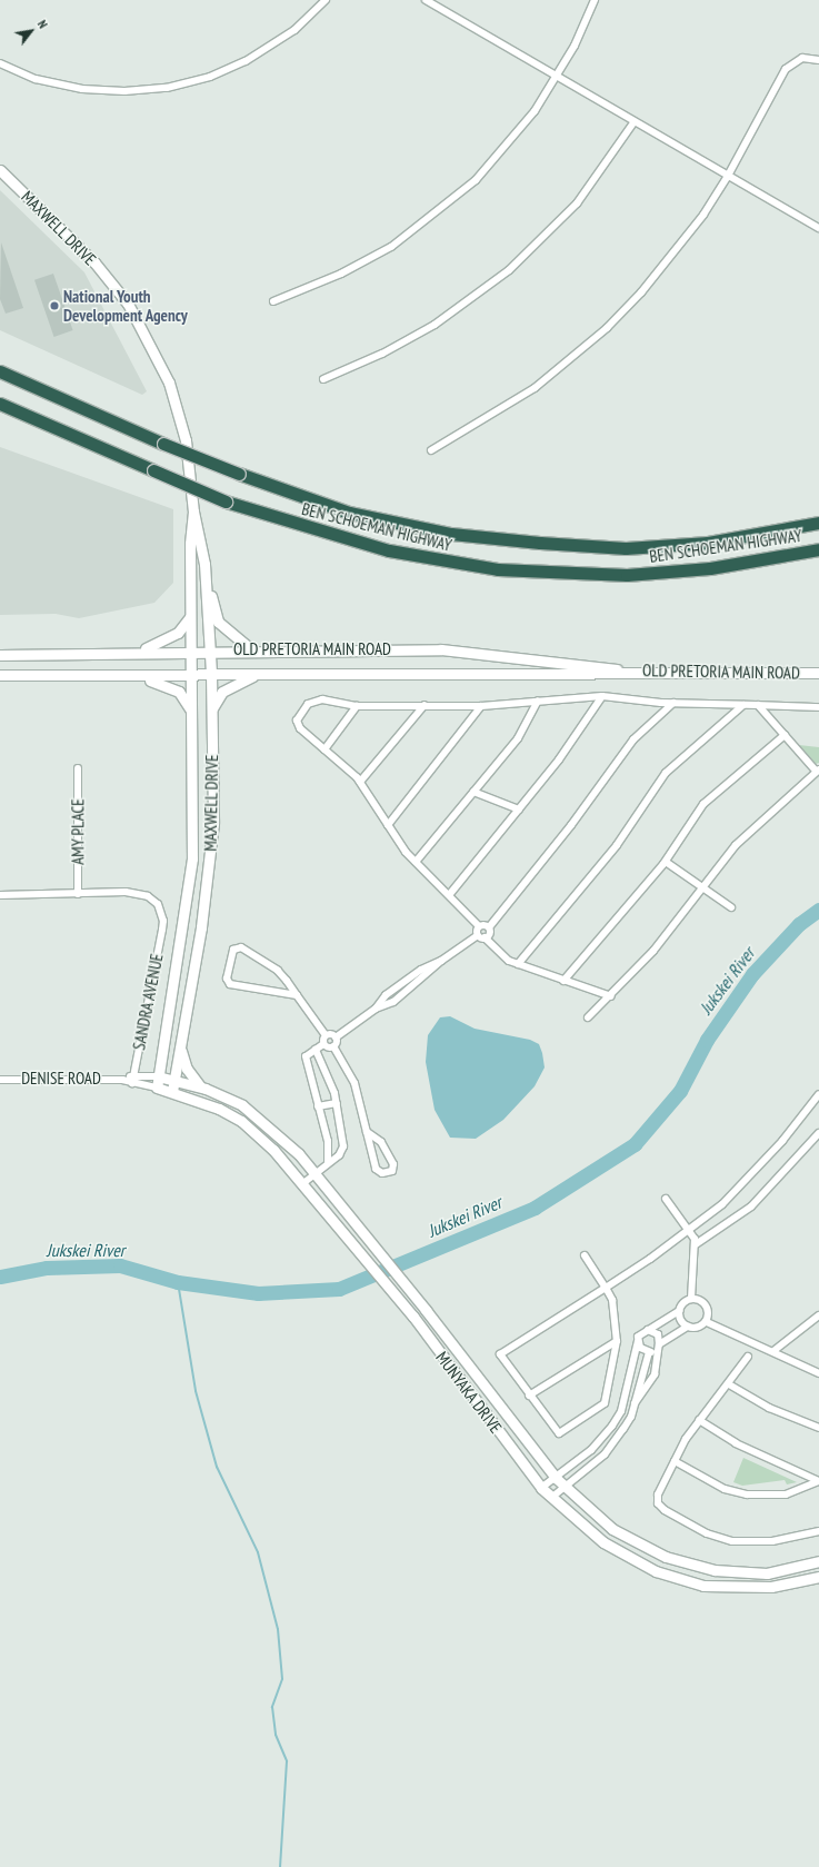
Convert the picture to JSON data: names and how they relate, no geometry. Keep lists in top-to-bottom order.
{
  "streets": {
    "highway": ["BEN SCHOEMAN HIGHWAY"],
    "main road": ["MAXWELL DRIVE", "OLD PRETORIA MAIN ROAD", "MUNYAKA DRIVE"],
    "street": ["AMY PLACE", "SANDRA AVENUE", "DENISE ROAD"]
  },
  "crossings": [
    ["MAXWELL DRIVE", "OLD PRETORIA MAIN ROAD"],
    ["MAXWELL DRIVE", "DENISE ROAD"],
    ["MAXWELL DRIVE", "MUNYAKA DRIVE"],
    ["AMY PLACE", "SANDRA AVENUE"],
    ["SANDRA AVENUE", "DENISE ROAD"],
    ["DENISE ROAD", "MUNYAKA DRIVE"]
  ],
  "water": ["Jukskei River"],
  "places": ["National Youth Development Agency"],
  "north": "top right"
}
